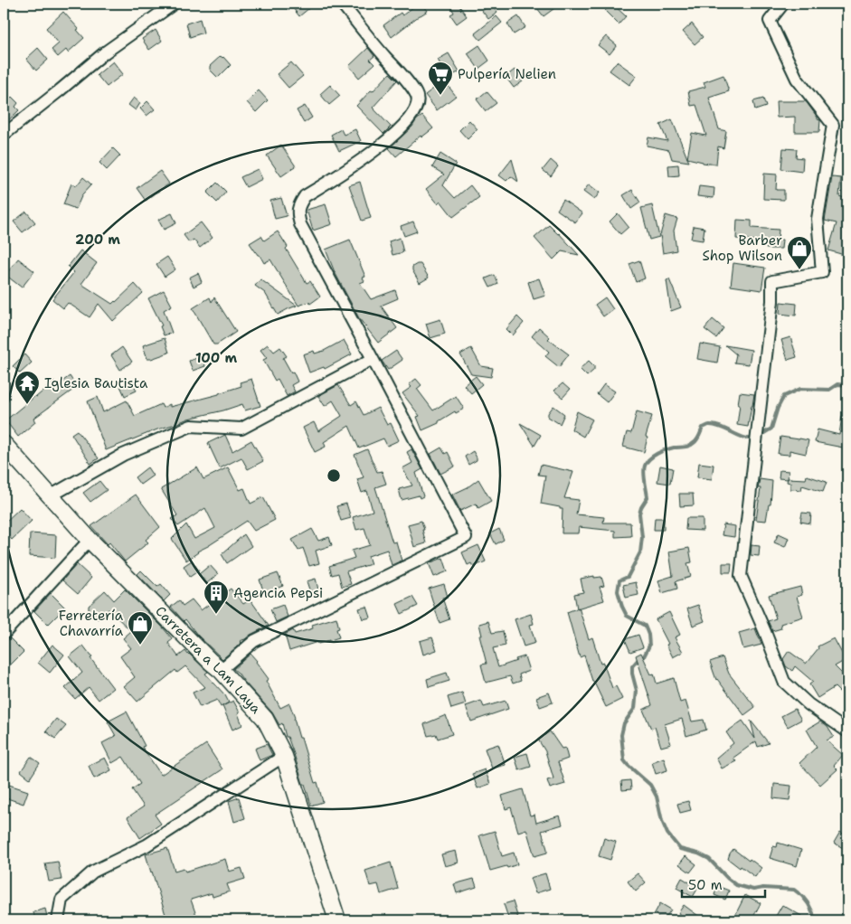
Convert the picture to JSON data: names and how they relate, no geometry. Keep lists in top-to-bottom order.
{
  "streets": {
    "main road": ["Carretera a Lam Laya"]
  },
  "places": {
    "supermarket": ["Pulpería Nelien"],
    "shop": ["Barber Shop Wilson", "Ferretería Chavarría"],
    "temple": ["Iglesia Bautista"],
    "building": ["Agencia Pepsi"]
  },
  "scale_bar": "50 m",
  "rings": ["200 m", "100 m"]
}
